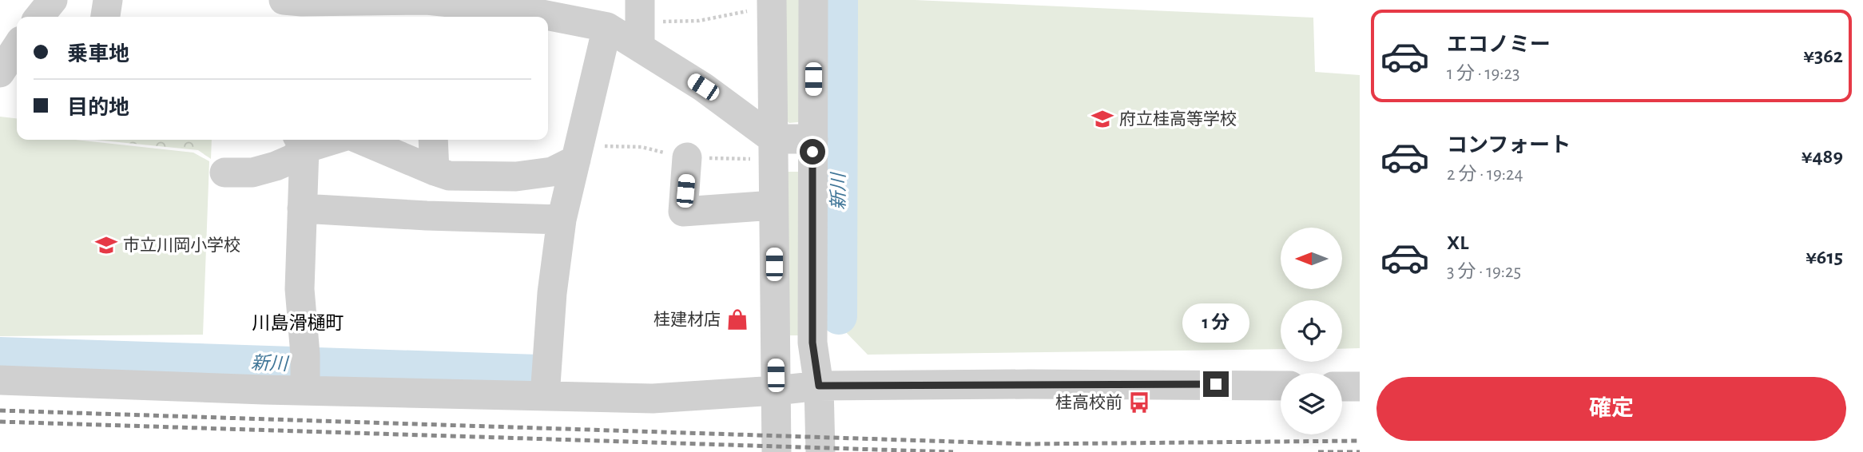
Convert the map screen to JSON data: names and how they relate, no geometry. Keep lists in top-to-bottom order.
{
  "districts": ["川島滑樋町"],
  "water": ["新川"],
  "places": {
    "school or university": ["府立桂高等学校", "市立川岡小学校"],
    "shop": ["桂建材店"],
    "bus stop": ["桂高校前"]
  },
  "north": "left",
  "page": {
    "list": [
      {
        "name": "エコノミー",
        "note": "1 分 · 19:23",
        "value": "¥362"
      },
      {
        "name": "コンフォート",
        "note": "2 分 · 19:24",
        "value": "¥489"
      },
      {
        "name": "XL",
        "note": "3 分 · 19:25",
        "value": "¥615"
      }
    ],
    "banner": ["乗車地", "目的地"],
    "bubble": "1 分",
    "buttons": "確定"
  }
}
